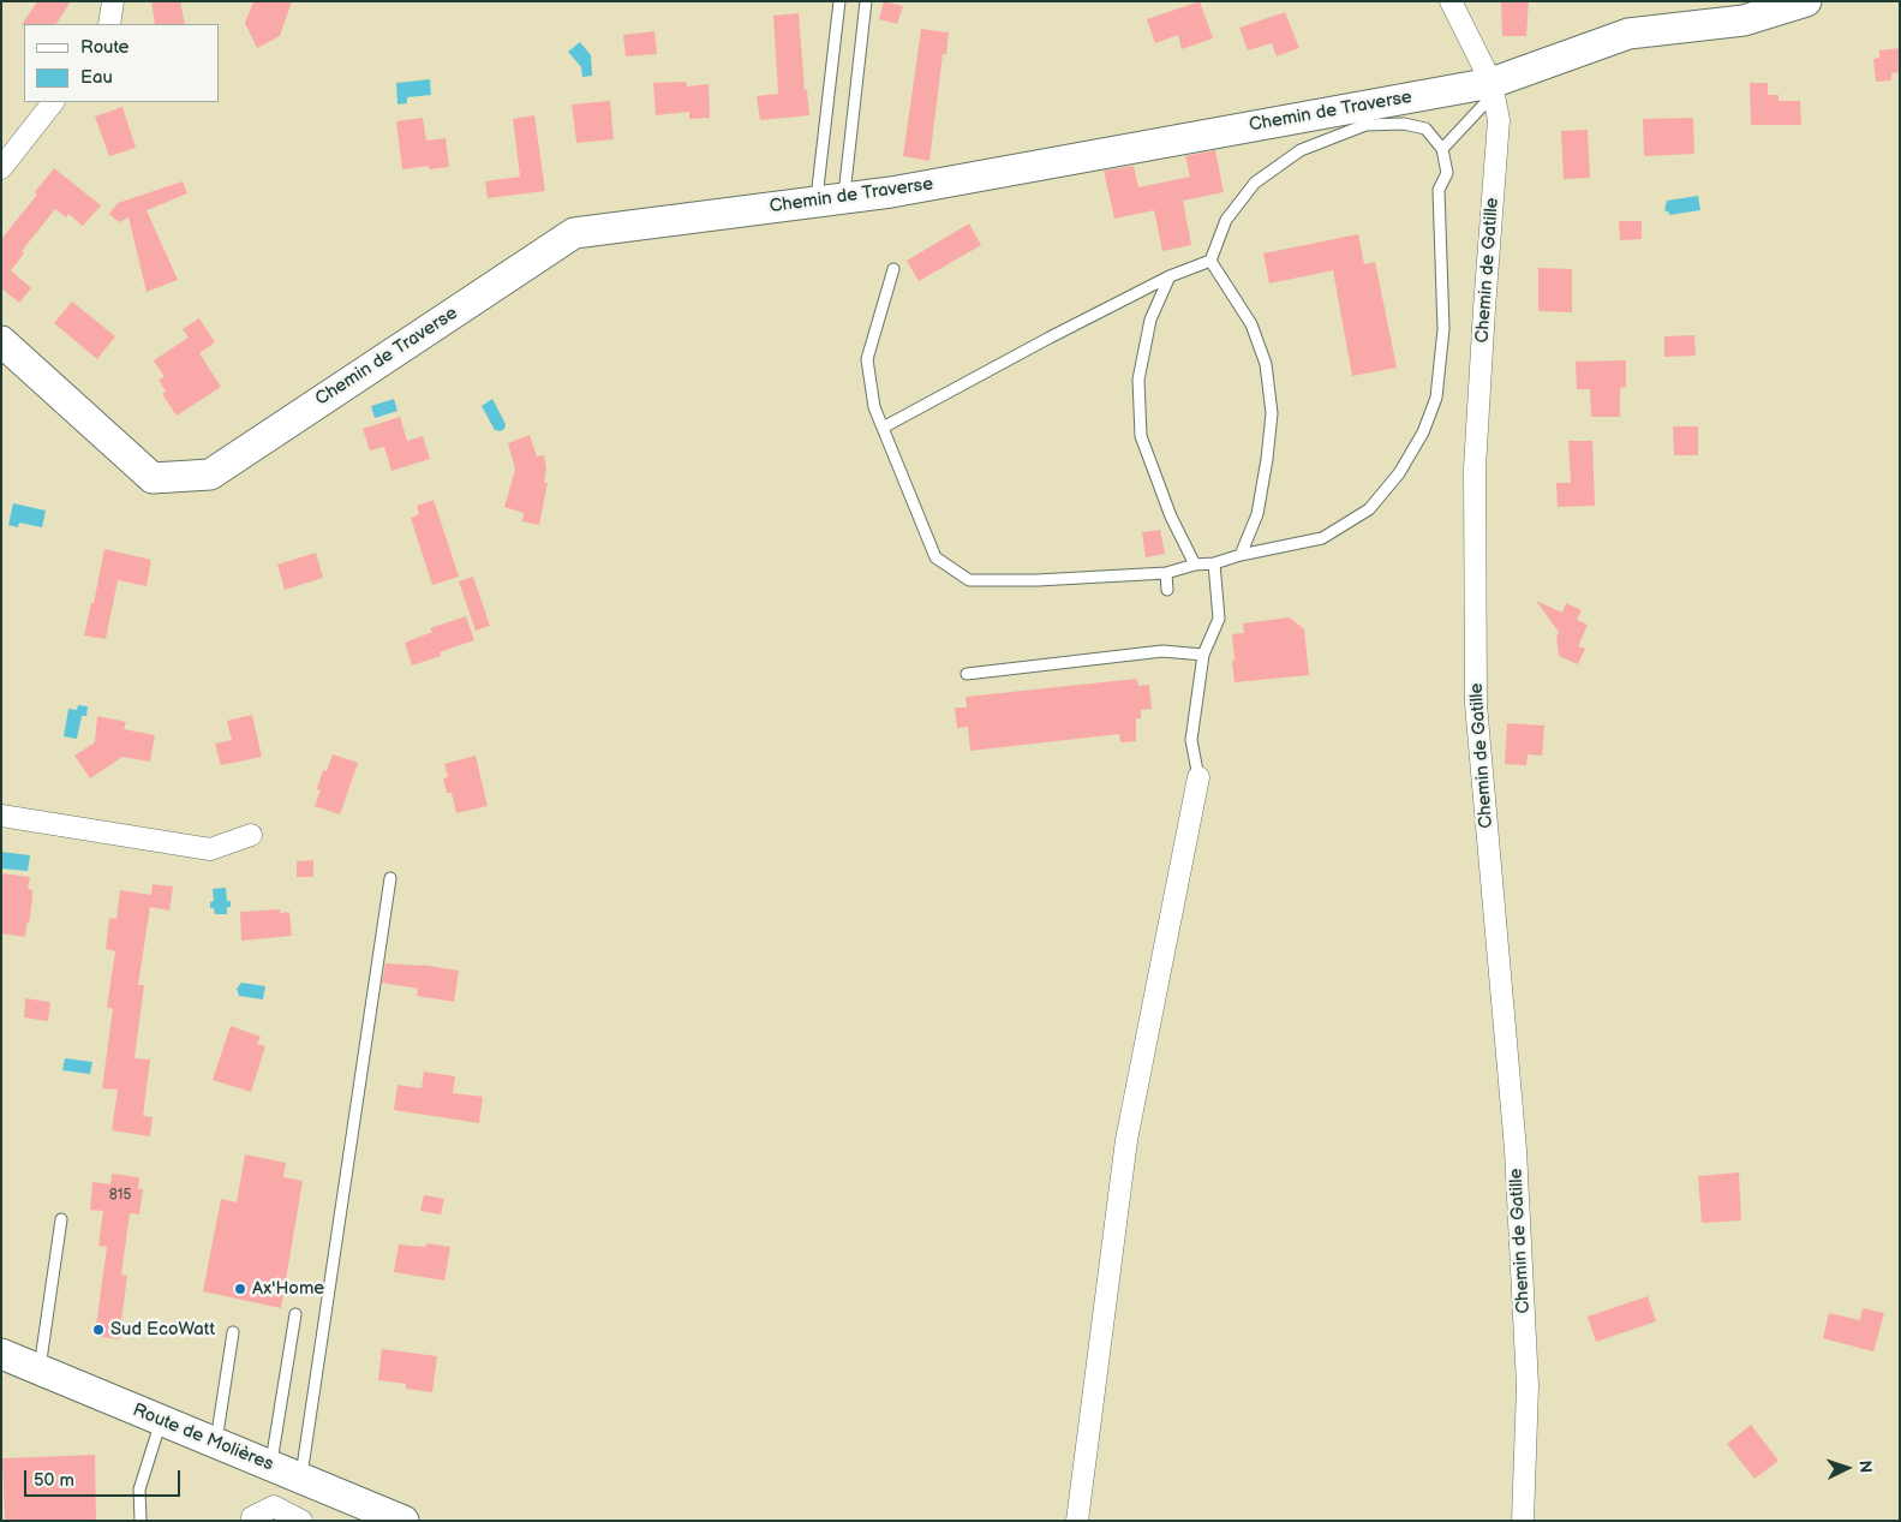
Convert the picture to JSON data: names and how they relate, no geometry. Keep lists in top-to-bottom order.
{
  "streets": {
    "street": ["Chemin de Traverse", "Chemin de Gatille", "Route de Molières"]
  },
  "crossings": [
    ["Chemin de Traverse", "Chemin de Gatille"]
  ],
  "places": ["Ax'Home", "Sud EcoWatt"],
  "house_numbers": ["815"],
  "legend": ["Route", "Eau"],
  "scale_bar": "50 m",
  "north": "right"
}
